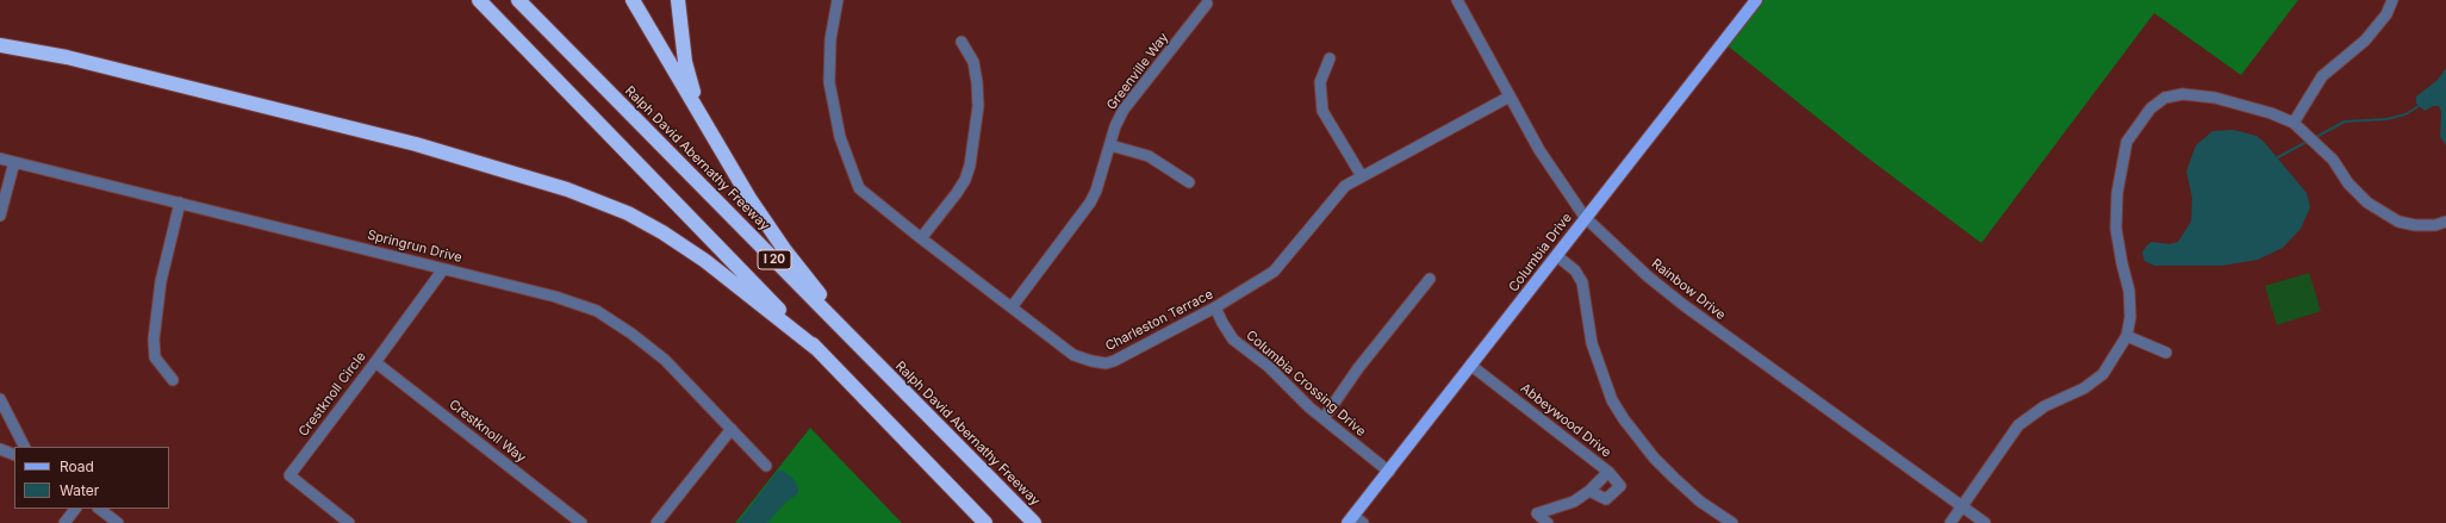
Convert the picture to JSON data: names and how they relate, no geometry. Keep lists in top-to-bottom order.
{
  "streets": {
    "highway": ["Ralph David Abernathy Freeway", "I 20"],
    "main road": ["Columbia Drive"],
    "street": [
      "Greenville Way",
      "Springrun Drive",
      "Rainbow Drive",
      "Charleston Terrace",
      "Columbia Crossing Drive",
      "Crestknoll Circle",
      "Abbeywood Drive",
      "Crestknoll Way"
    ]
  },
  "crossings": [
    ["Greenville Way", "Charleston Terrace"],
    ["Springrun Drive", "Crestknoll Circle"],
    ["Columbia Drive", "Rainbow Drive"],
    ["Columbia Drive", "Columbia Crossing Drive"],
    ["Columbia Drive", "Abbeywood Drive"],
    ["Rainbow Drive", "Charleston Terrace"],
    ["Charleston Terrace", "Columbia Crossing Drive"],
    ["Crestknoll Circle", "Crestknoll Way"]
  ],
  "legend": ["Road", "Water"]
}
